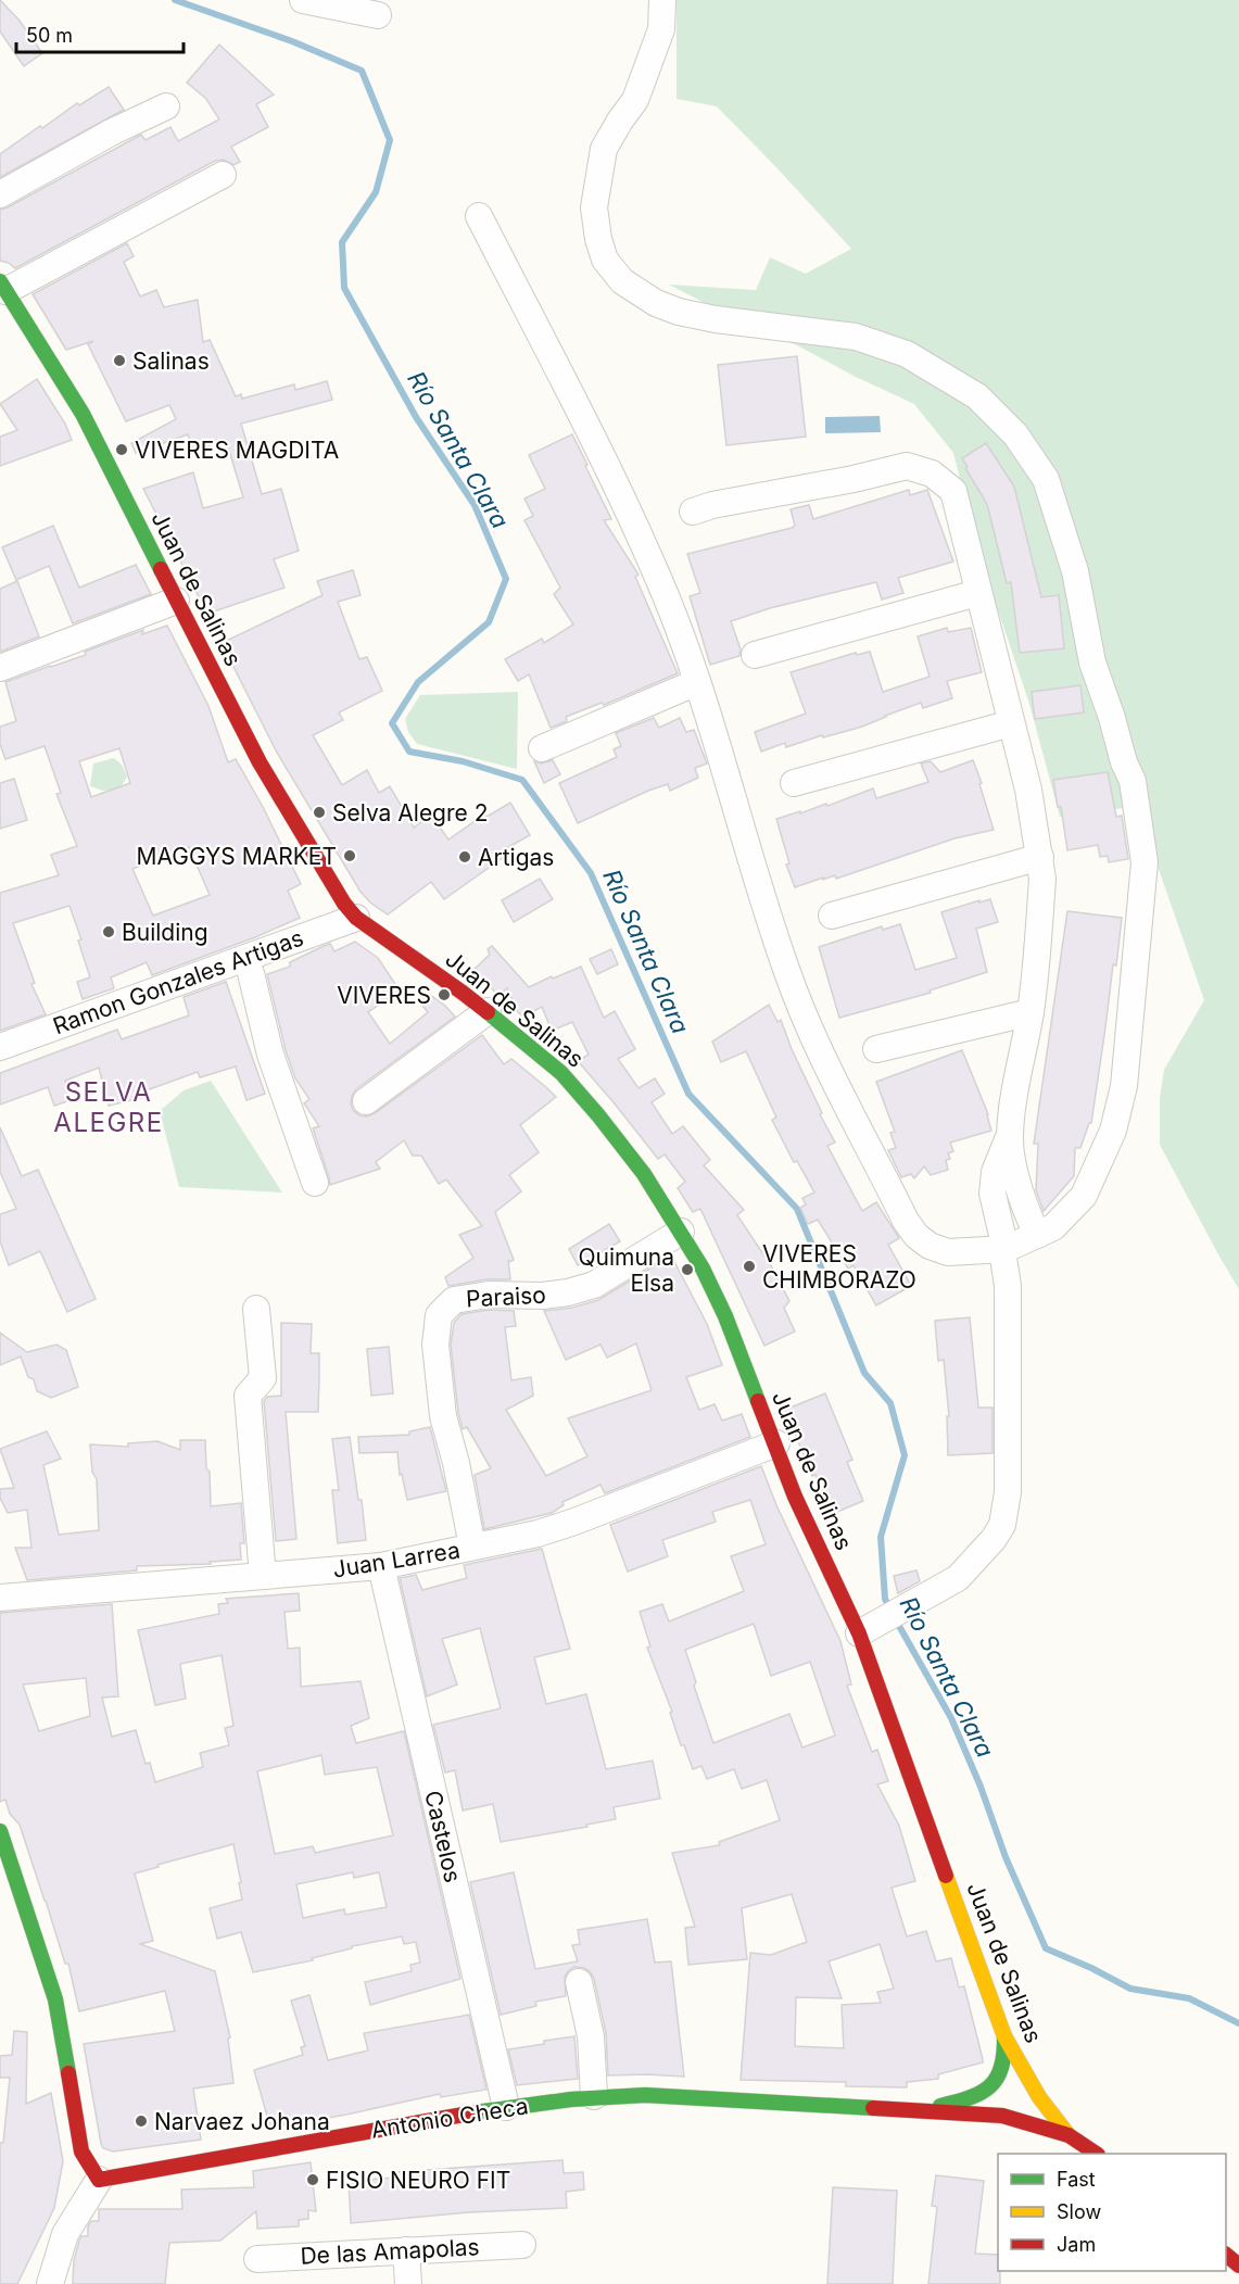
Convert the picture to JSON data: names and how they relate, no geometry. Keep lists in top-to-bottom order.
{
  "streets": {
    "street": [
      "Juan de Salinas",
      "Ramon Gonzales Artigas",
      "Paraiso",
      "Juan Larrea",
      "Castelos",
      "Antonio Checa",
      "De las Amapolas"
    ]
  },
  "crossings": [
    ["Juan de Salinas", "Ramon Gonzales Artigas"],
    ["Juan de Salinas", "Paraiso"],
    ["Juan de Salinas", "Juan Larrea"],
    ["Juan de Salinas", "Antonio Checa"],
    ["Paraiso", "Juan Larrea"],
    ["Juan Larrea", "Castelos"],
    ["Castelos", "Antonio Checa"]
  ],
  "districts": ["SELVA ALEGRE"],
  "water": ["Río Santa Clara"],
  "places": [
    "Salinas",
    "VIVERES MAGDITA",
    "Selva Alegre 2",
    "MAGGYS MARKET",
    "Artigas",
    "Building",
    "VIVERES",
    "VIVERES CHIMBORAZO",
    "Quimuna Elsa",
    "Narvaez Johana",
    "FISIO NEURO FIT"
  ],
  "legend": ["Fast", "Slow", "Jam"],
  "scale_bar": "50 m"
}
